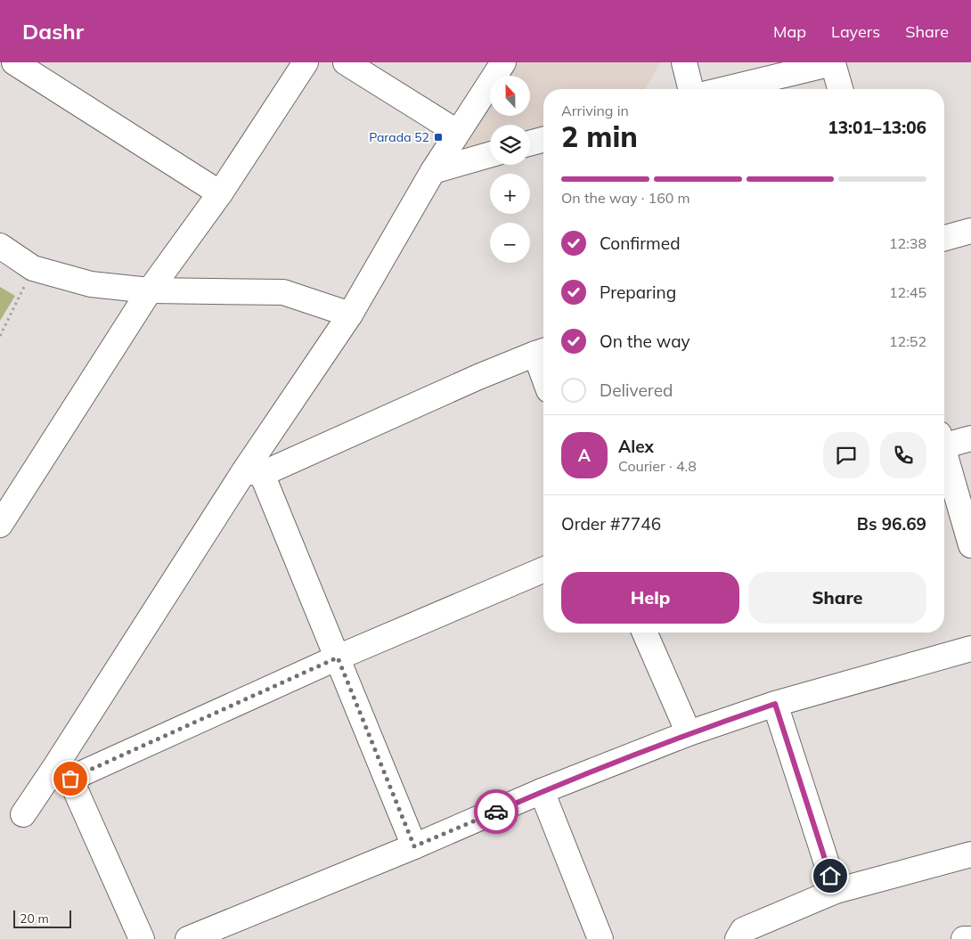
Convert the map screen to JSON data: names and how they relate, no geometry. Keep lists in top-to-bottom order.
{
  "places": {
    "transit": ["Parada 52"]
  },
  "scale_bar": "20 m",
  "north": "top",
  "page": {
    "header": "Dashr",
    "nav": ["Map", "Layers", "Share"],
    "map_buttons": ["+", "−"],
    "heading": ["2 min", "Arriving in", "13:01–13:06"],
    "panel": [
      "Alex",
      "Courier · 4.8",
      "Order #7746",
      "Bs 96.69"
    ],
    "bar": "On the way · 160 m",
    "list": [
      ["Confirmed", "12:38"],
      ["Preparing", "12:45"],
      ["On the way", "12:52"],
      "Delivered"
    ],
    "round": "A",
    "buttons": ["Help", "Share"],
    "scale": "20 m"
  }
}
